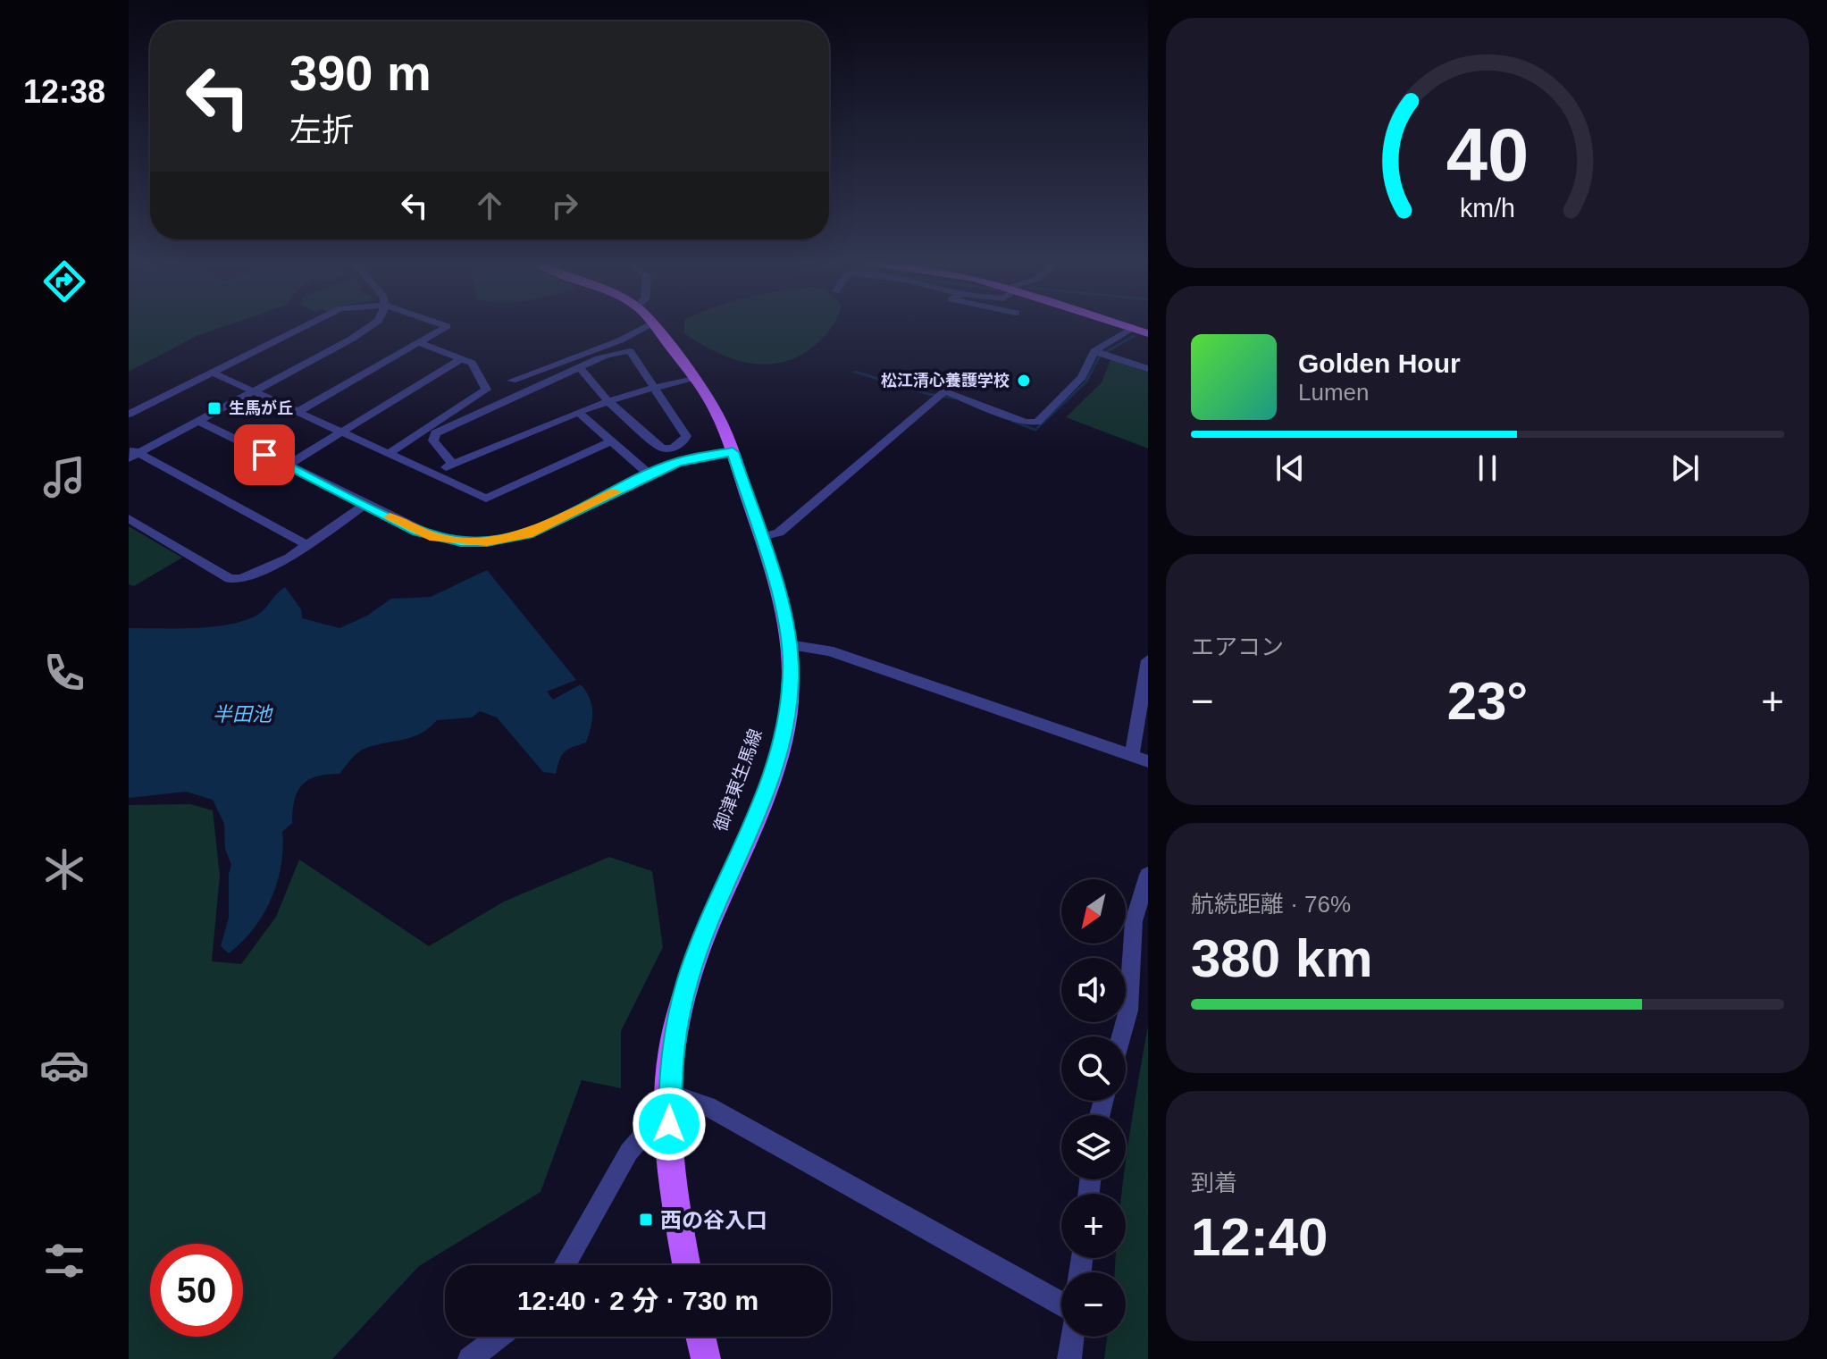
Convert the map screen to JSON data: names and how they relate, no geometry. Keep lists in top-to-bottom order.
{
  "streets": {
    "main road": ["御津東生馬線"]
  },
  "water": ["半田池"],
  "places": {
    "other": ["松江清心養護学校"],
    "transit": ["生馬が丘", "西の谷入口"]
  },
  "north": "bottom left",
  "page": {
    "tabs": "12:38",
    "turn": ["390 m", "左折"],
    "song": ["Golden Hour", "Lumen"],
    "tile": [
      "エアコン",
      ["航続距離 · 76%", "380 km"],
      ["到着", "12:40"]
    ],
    "heat": ["−", "23°", "+"],
    "map_buttons": ["+", "−"],
    "limit": "50",
    "trip": "12:40 · 2 分 · 730 m",
    "gauge": ["40", "km/h"]
  }
}
